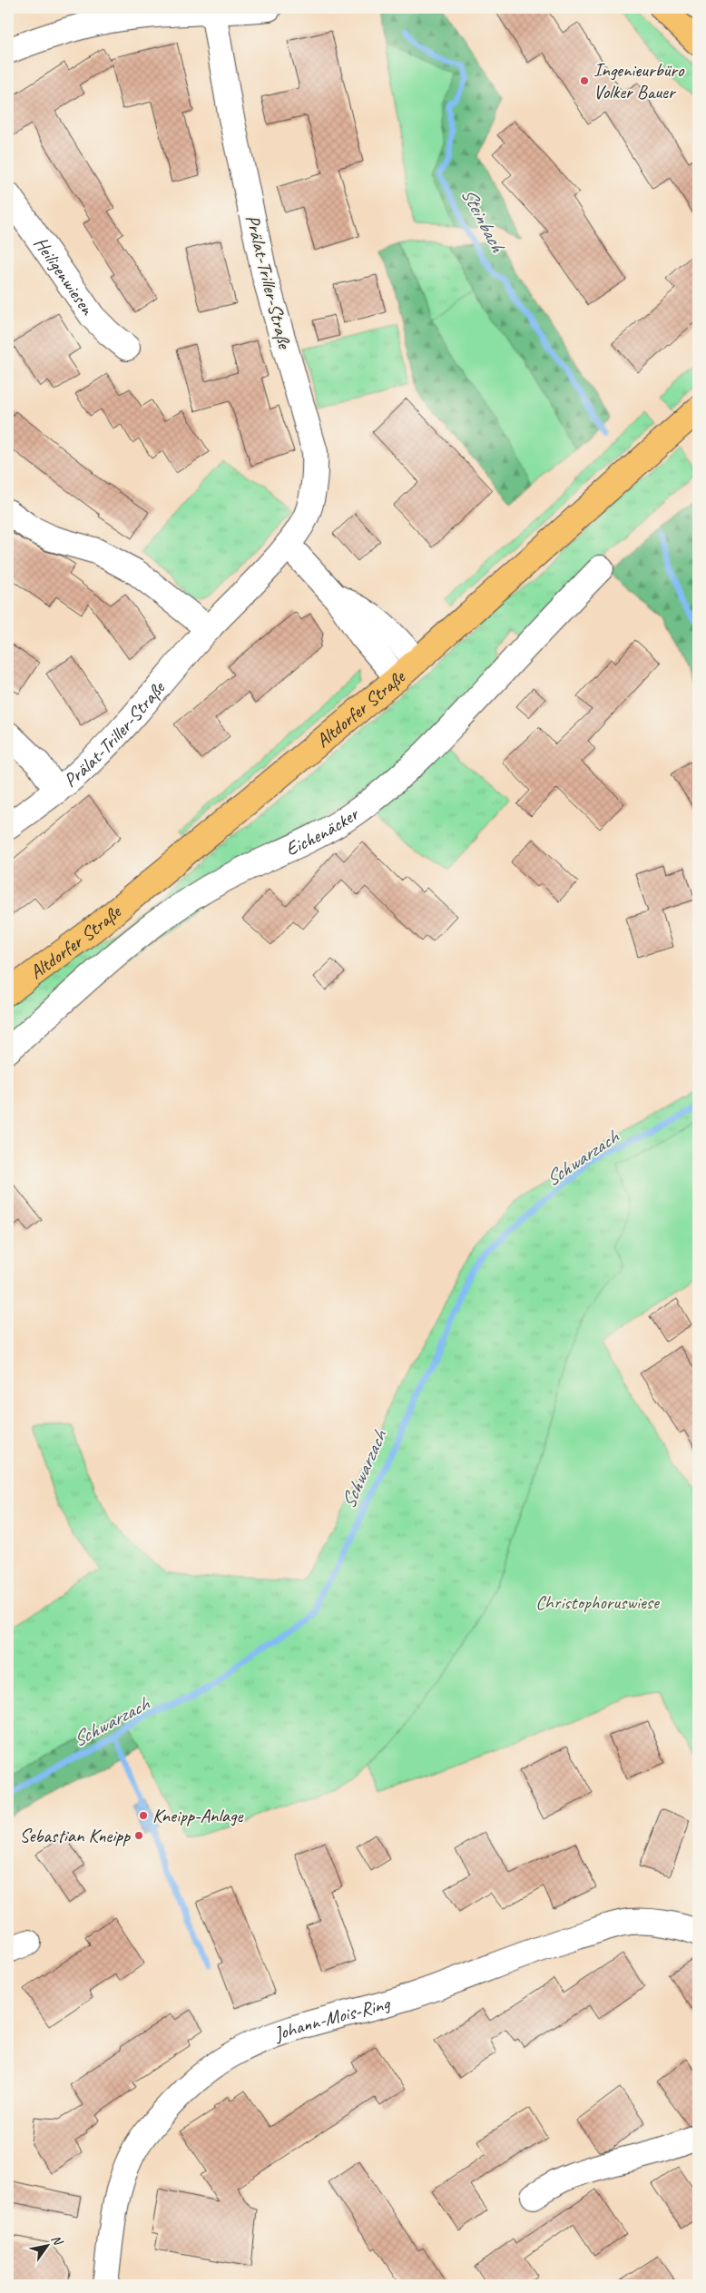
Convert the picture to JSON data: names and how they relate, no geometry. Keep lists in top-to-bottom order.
{
  "streets": {
    "main road": ["Altdorfer Straße"],
    "street": [
      "Heiligenwiesen",
      "Prälat-Triller-Straße",
      "Eichenäcker",
      "Johann-Mois-Ring"
    ]
  },
  "water": ["Steinbach", "Schwarzach"],
  "parks": ["Christophoruswiese"],
  "places": ["Ingenieurbüro Volker Bauer", "Kneipp-Anlage", "Sebastian Kneipp"],
  "north": "top right"
}
